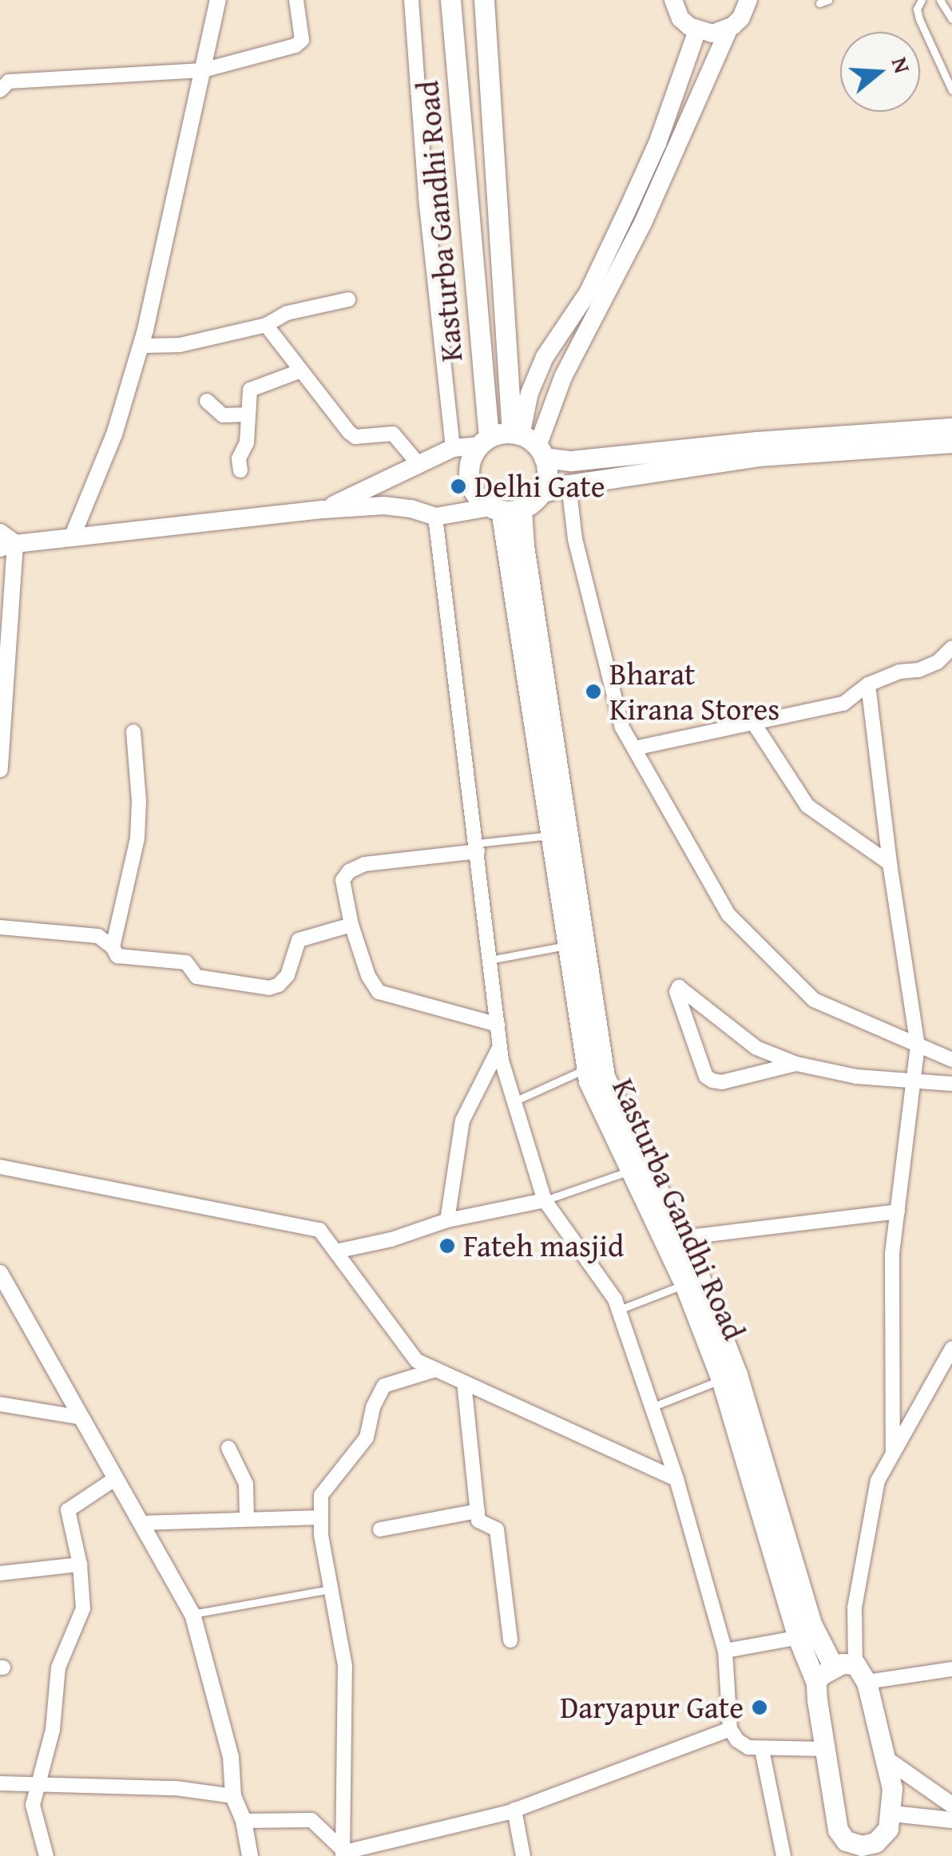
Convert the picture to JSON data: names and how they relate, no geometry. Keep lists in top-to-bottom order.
{
  "streets": {
    "main road": ["Kasturba Gandhi Road"]
  },
  "places": [
    "Delhi Gate",
    "Bharat Kirana Stores",
    "Fateh masjid",
    "Daryapur Gate"
  ],
  "north": "right"
}
